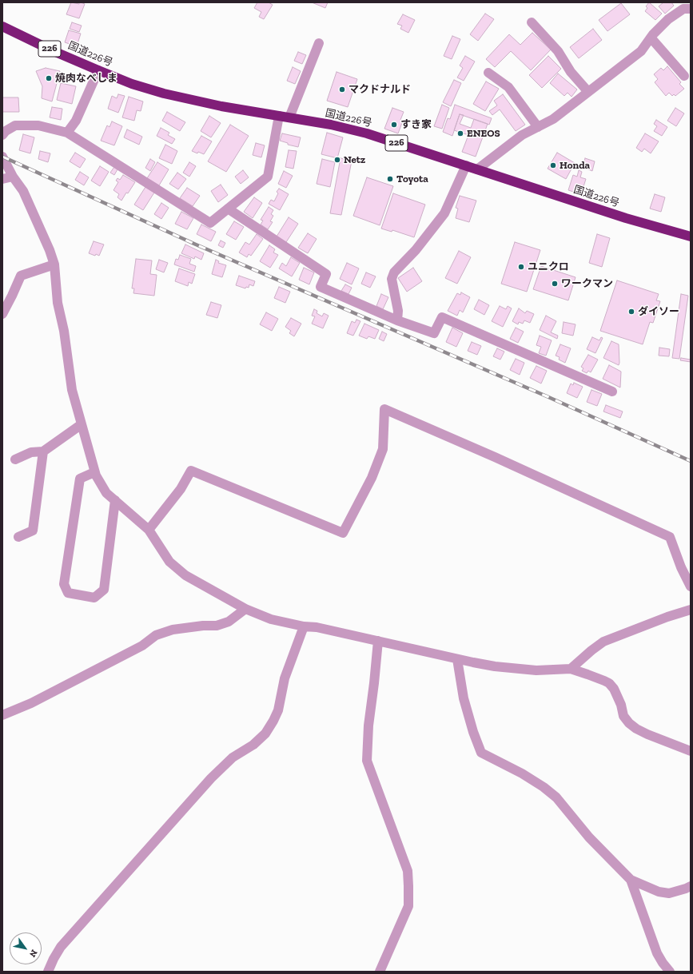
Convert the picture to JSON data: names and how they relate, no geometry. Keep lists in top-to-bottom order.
{
  "streets": {
    "highway": ["226", "国道226号"]
  },
  "places": [
    "焼肉なべしま",
    "マクドナルド",
    "すき家",
    "ENEOS",
    "Netz",
    "Honda",
    "Toyota",
    "ユニクロ",
    "ワークマン",
    "ダイソー"
  ],
  "north": "bottom right"
}
